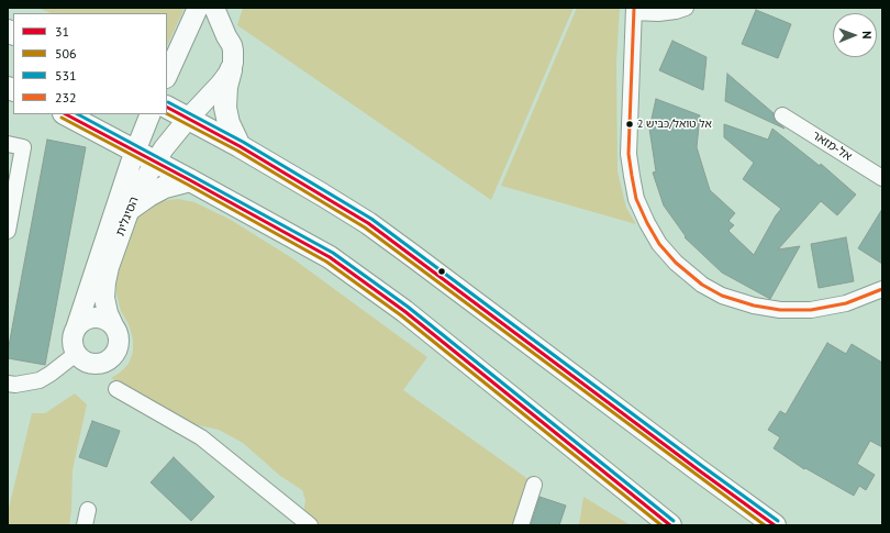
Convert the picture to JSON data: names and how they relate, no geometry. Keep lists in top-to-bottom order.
{
  "streets": {
    "street": ["אל-מזאר", "הסיגלית"]
  },
  "places": ["אל טואל/כביש 2"],
  "lines": [
    "transit line 232",
    "transit line 531",
    "transit line 31",
    "transit line 506"
  ],
  "legend": [
    "31",
    "506",
    "531",
    "232"
  ],
  "north": "right"
}
